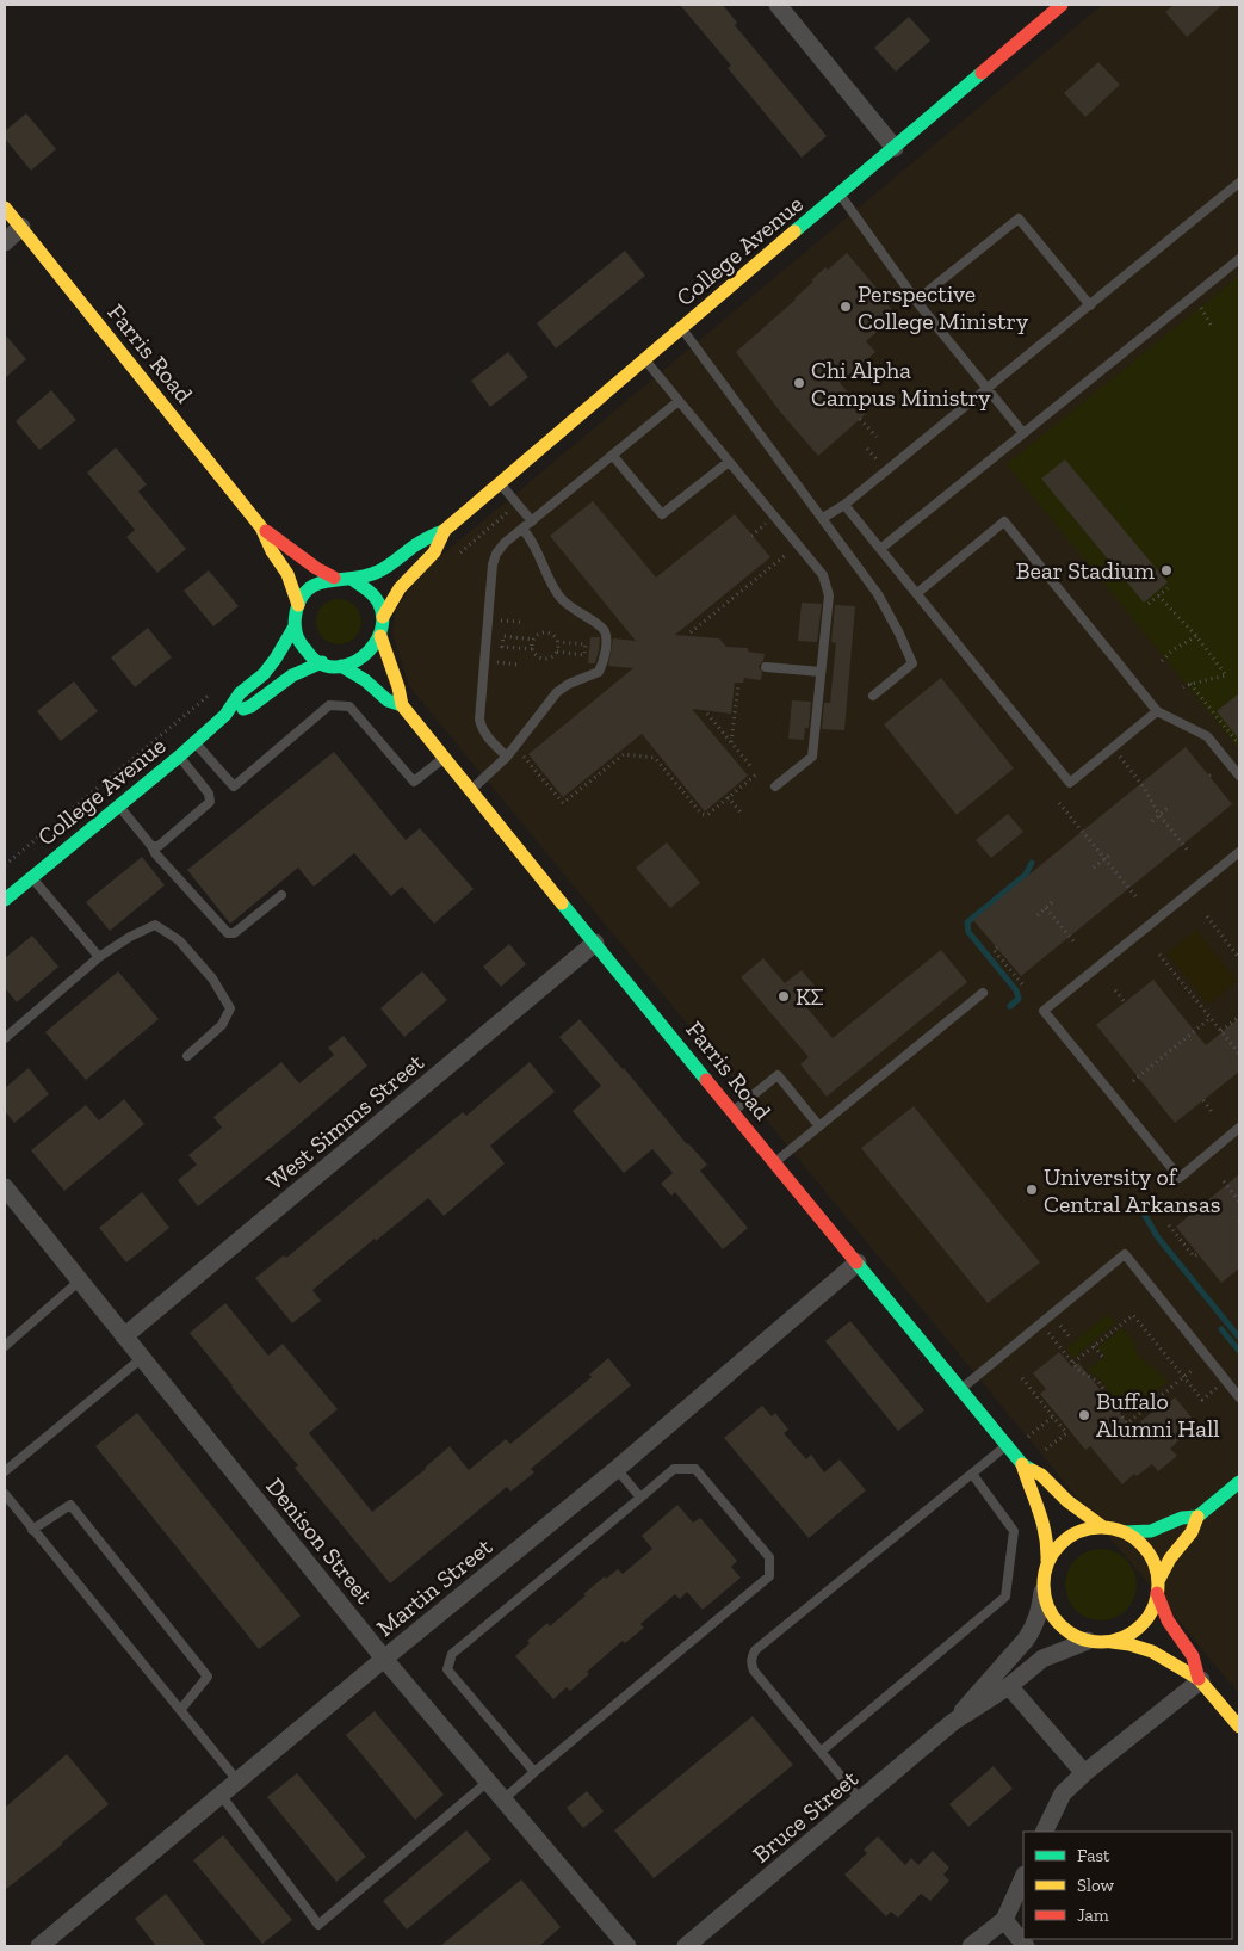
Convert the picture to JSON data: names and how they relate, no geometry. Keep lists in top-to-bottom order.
{
  "streets": {
    "street": [
      "College Avenue",
      "Farris Road",
      "West Simms Street",
      "Denison Street",
      "Martin Street",
      "Bruce Street"
    ]
  },
  "crossings": [
    ["College Avenue", "Farris Road"],
    ["Farris Road", "West Simms Street"],
    ["Farris Road", "Martin Street"],
    ["Farris Road", "Bruce Street"],
    ["West Simms Street", "Denison Street"],
    ["Denison Street", "Martin Street"]
  ],
  "places": [
    "Perspective College Ministry",
    "Chi Alpha Campus Ministry",
    "Bear Stadium",
    "KΣ",
    "University of Central Arkansas",
    "Buffalo Alumni Hall"
  ],
  "legend": ["Fast", "Slow", "Jam"]
}
